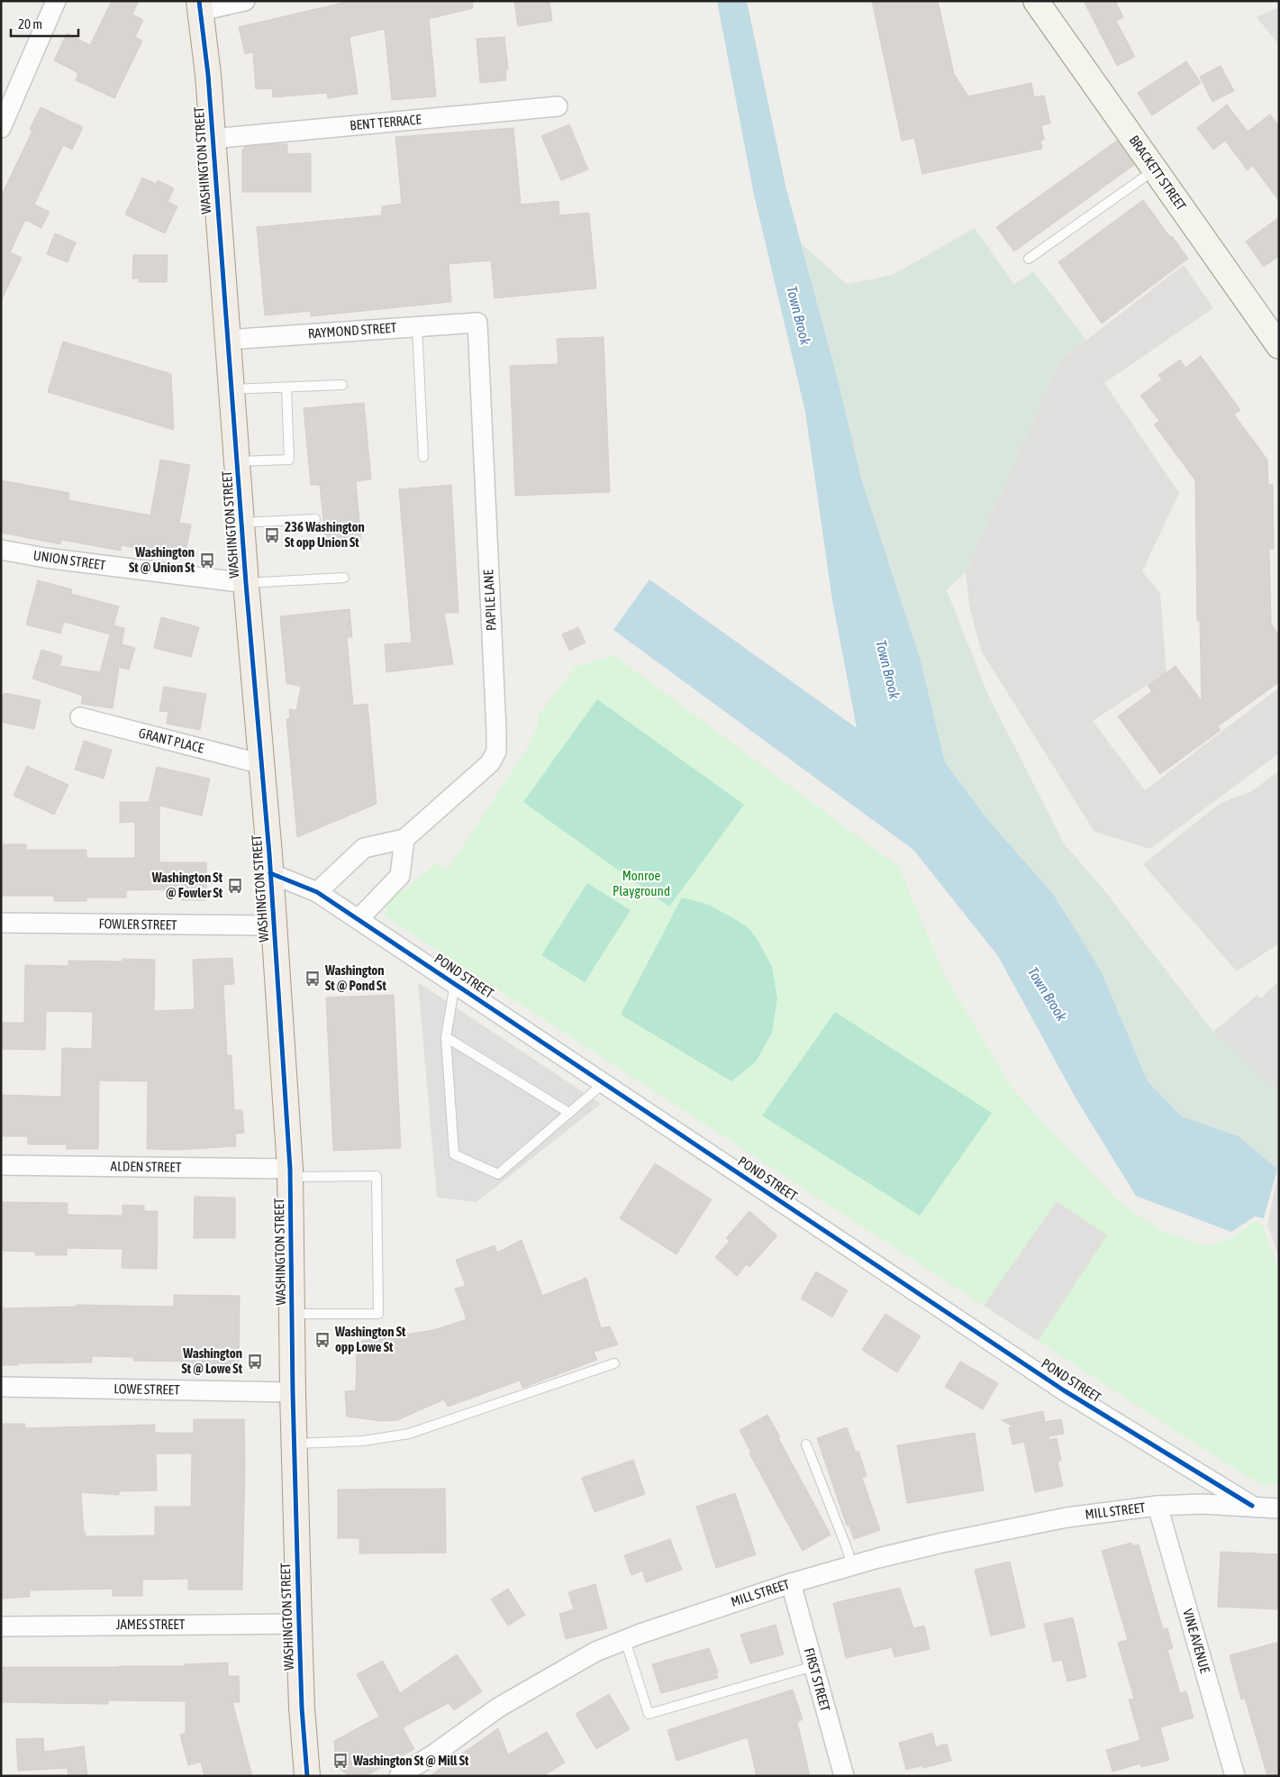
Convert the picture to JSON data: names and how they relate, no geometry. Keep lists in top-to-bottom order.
{
  "streets": {
    "main road": ["WASHINGTON STREET"],
    "street": [
      "BENT TERRACE",
      "BRACKETT STREET",
      "RAYMOND STREET",
      "UNION STREET",
      "PAPILE LANE",
      "GRANT PLACE",
      "FOWLER STREET",
      "POND STREET",
      "ALDEN STREET",
      "LOWE STREET",
      "MILL STREET",
      "JAMES STREET",
      "VINE AVENUE",
      "FIRST STREET"
    ]
  },
  "crossings": [
    ["BENT TERRACE", "WASHINGTON STREET"],
    ["WASHINGTON STREET", "RAYMOND STREET"],
    ["WASHINGTON STREET", "UNION STREET"],
    ["WASHINGTON STREET", "GRANT PLACE"],
    ["WASHINGTON STREET", "FOWLER STREET"],
    ["WASHINGTON STREET", "POND STREET"],
    ["WASHINGTON STREET", "ALDEN STREET"],
    ["WASHINGTON STREET", "LOWE STREET"],
    ["WASHINGTON STREET", "JAMES STREET"],
    ["RAYMOND STREET", "PAPILE LANE"],
    ["PAPILE LANE", "POND STREET"],
    ["POND STREET", "MILL STREET"],
    ["POND STREET", "VINE AVENUE"],
    ["MILL STREET", "VINE AVENUE"],
    ["MILL STREET", "FIRST STREET"]
  ],
  "water": ["Town Brook"],
  "parks": ["Monroe Playground"],
  "places": {
    "bus stop": [
      "236 Washington St opp Union St",
      "Washington St @ Union St",
      "Washington St @ Fowler St",
      "Washington St @ Pond St",
      "Washington St opp Lowe St",
      "Washington St @ Lowe St",
      "Washington St @ Mill St"
    ]
  },
  "scale_bar": "20 m"
}
